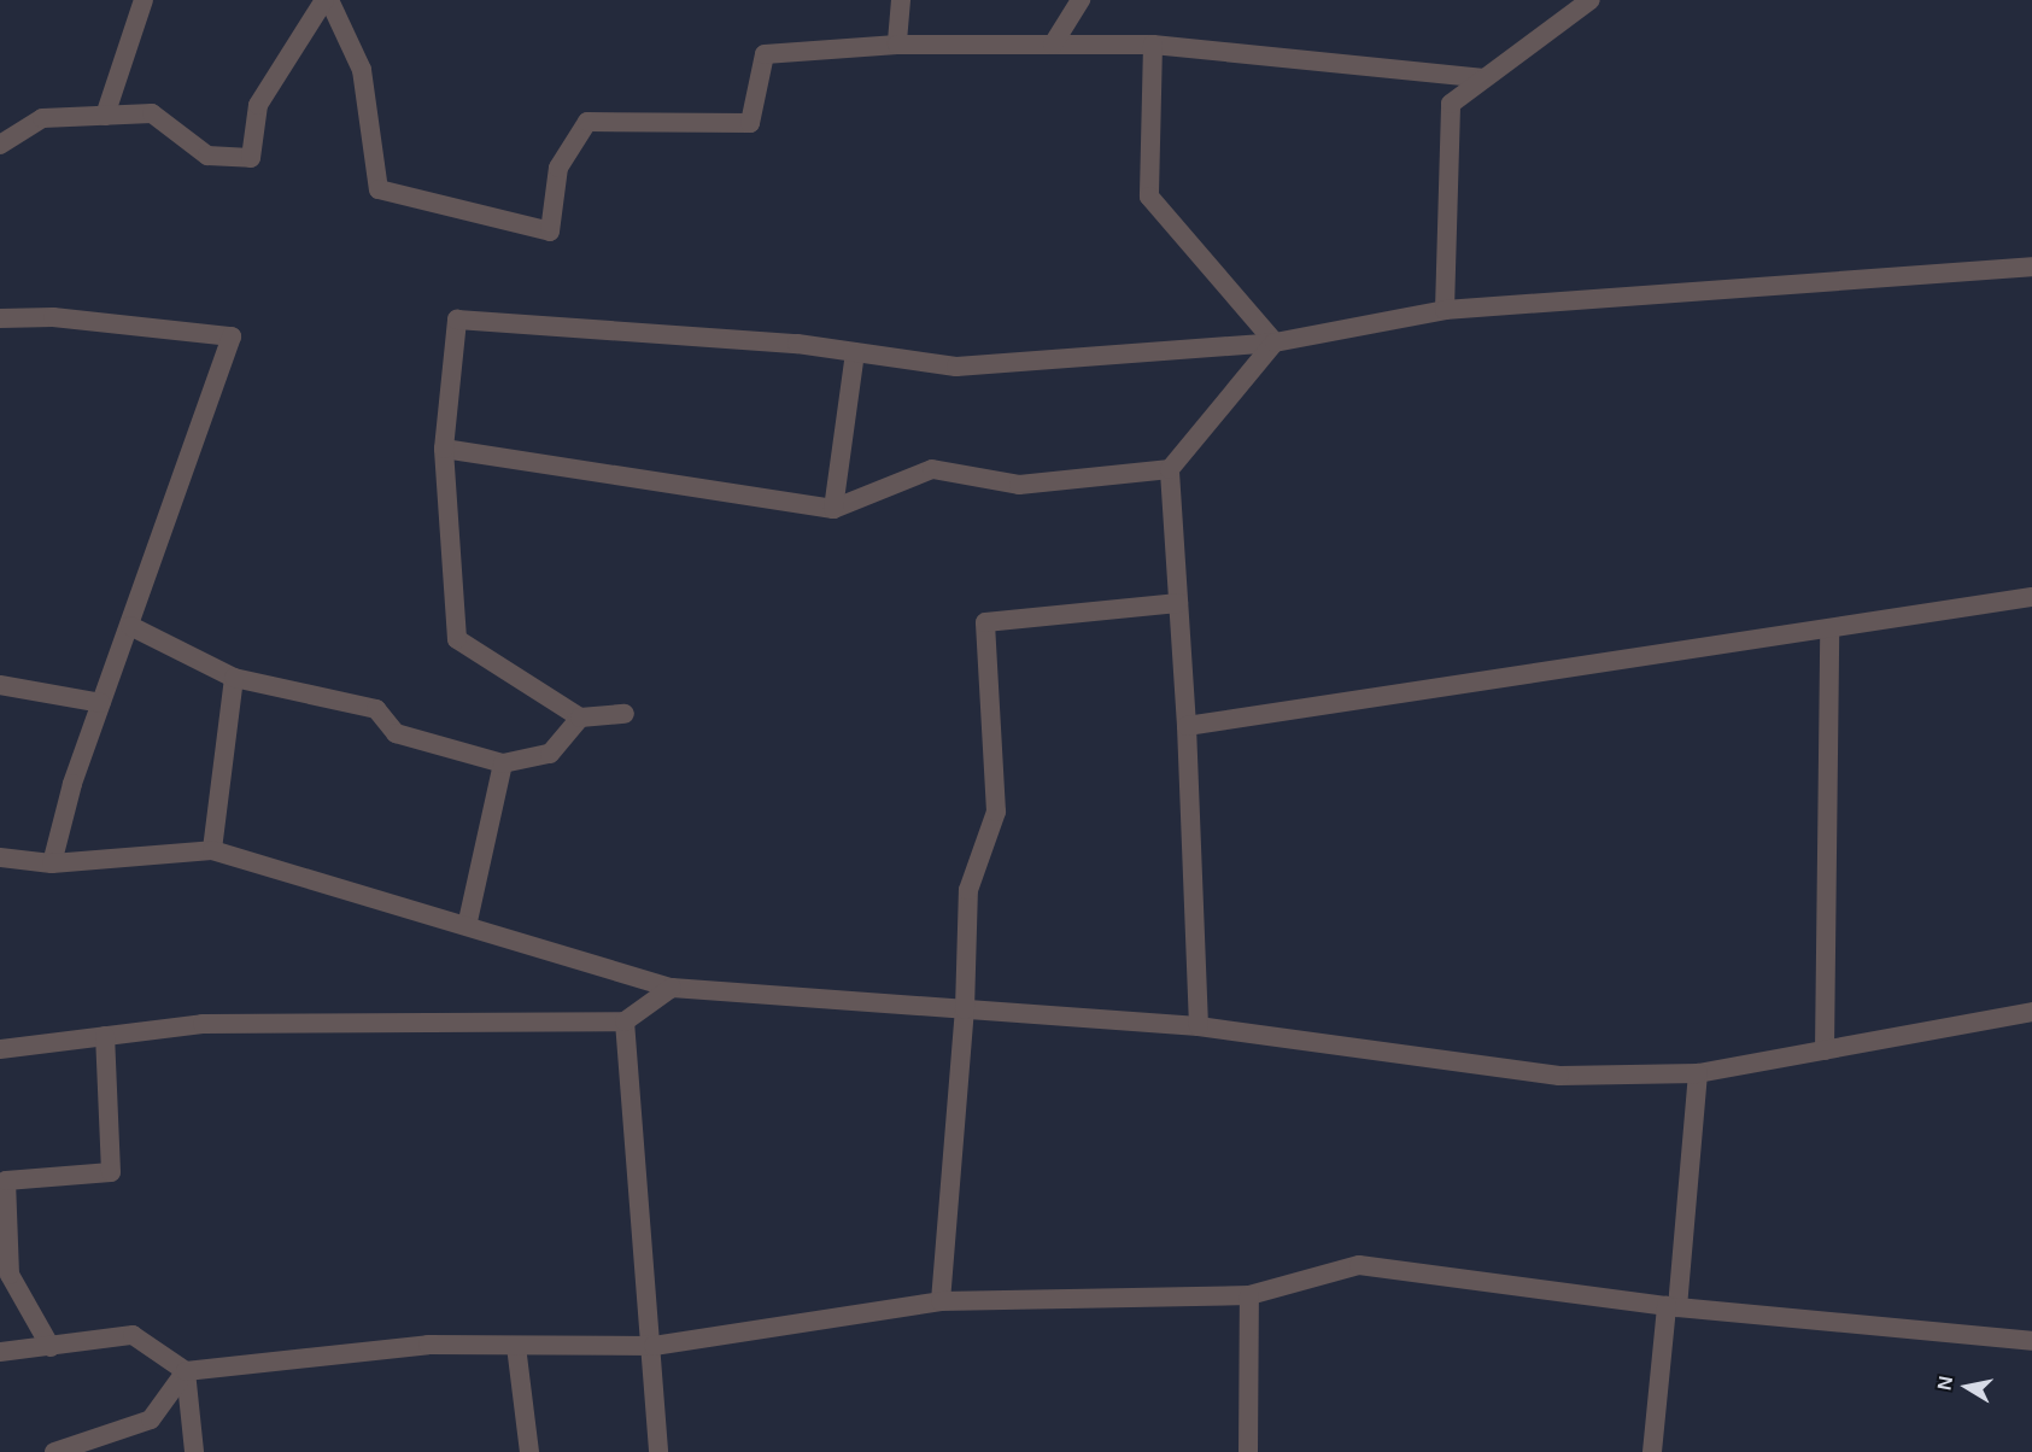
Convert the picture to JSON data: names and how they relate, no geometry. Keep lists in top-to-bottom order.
{
  "north": "left"
}
